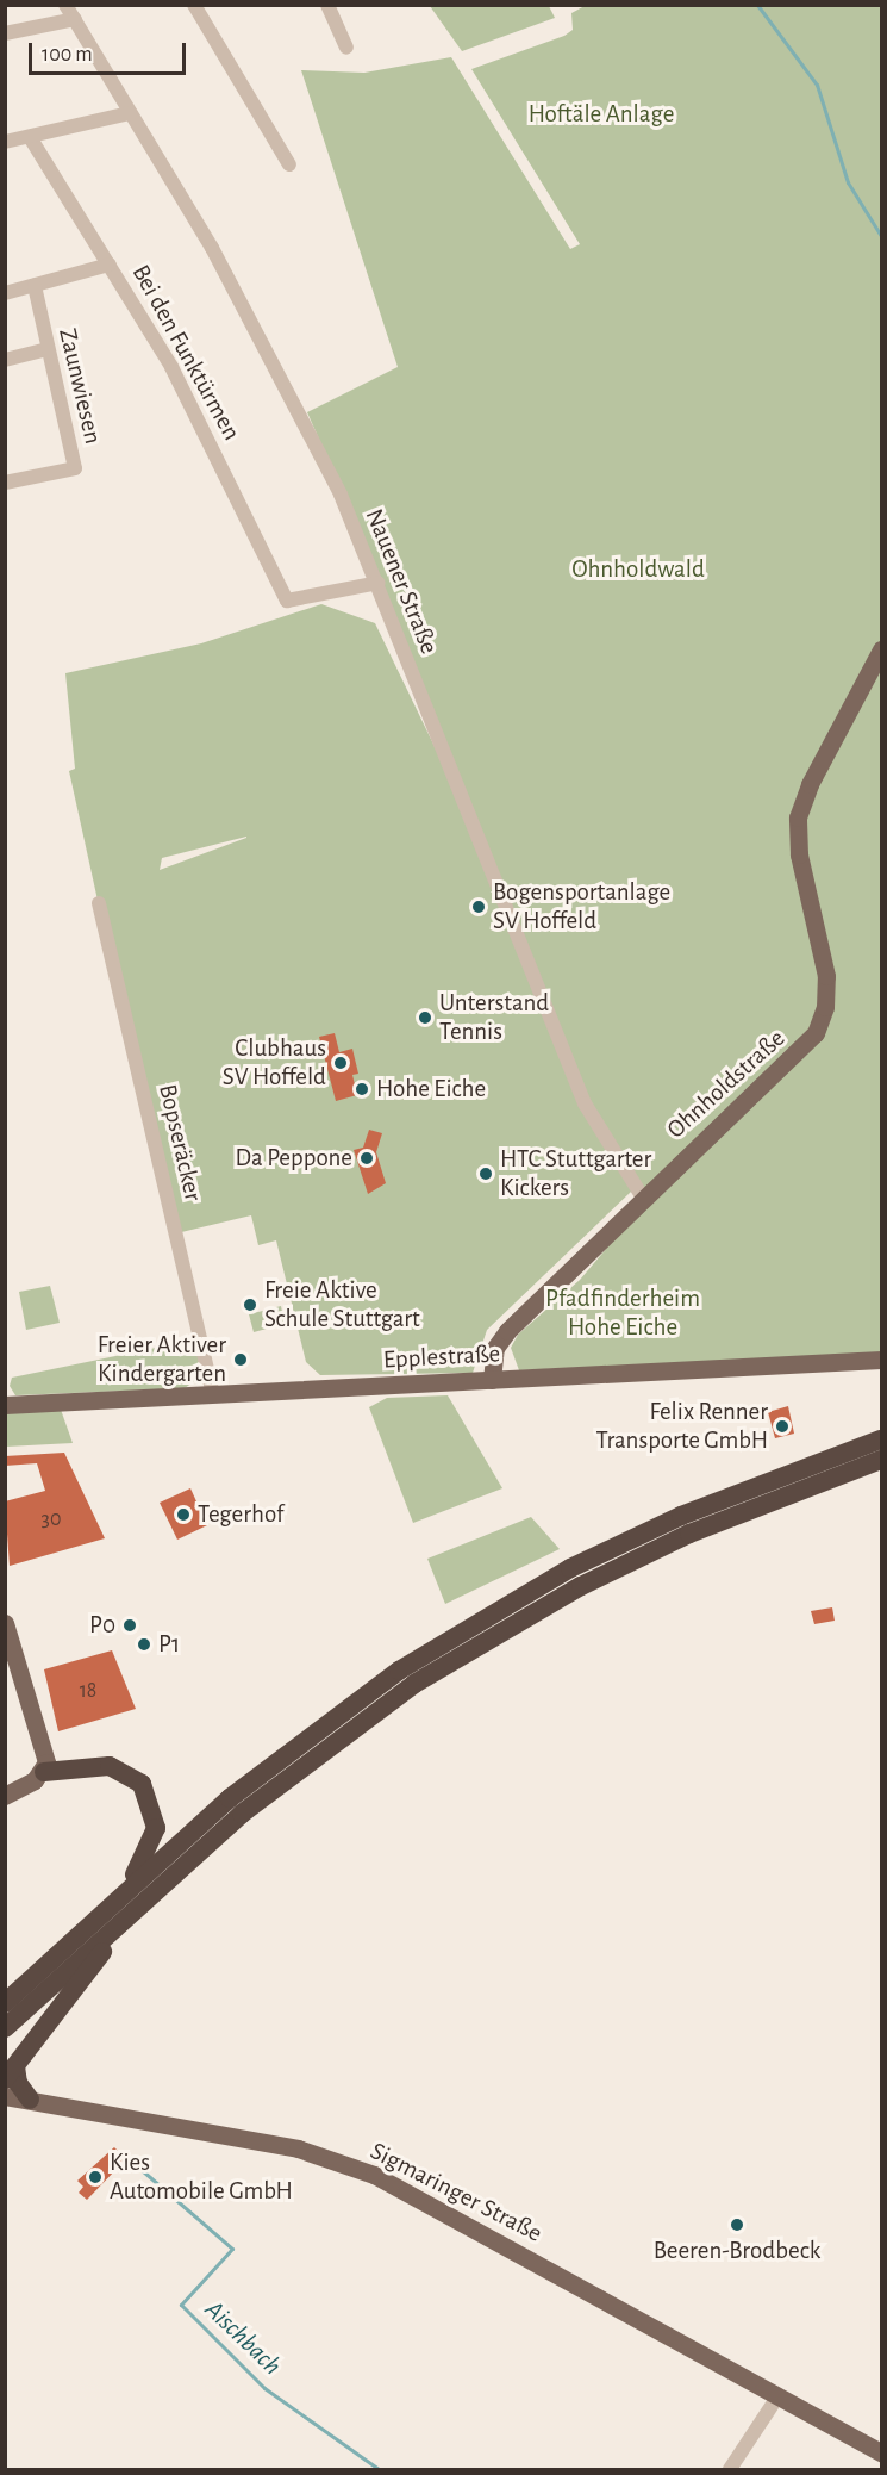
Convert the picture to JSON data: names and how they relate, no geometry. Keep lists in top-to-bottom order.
{
  "streets": {
    "main road": ["Ohnholdstraße", "Epplestraße", "Sigmaringer Straße"],
    "street": [
      "Bei den Funktürmen",
      "Zaunwiesen",
      "Nauener Straße",
      "Bopseräcker"
    ]
  },
  "crossings": [
    ["Bei den Funktürmen", "Nauener Straße"],
    ["Nauener Straße", "Ohnholdstraße"],
    ["Ohnholdstraße", "Epplestraße"],
    ["Bopseräcker", "Epplestraße"]
  ],
  "water": ["Aischbach"],
  "parks": ["Hoftäle Anlage", "Ohnholdwald", "Pfadfinderheim Hohe Eiche"],
  "places": [
    "Bogensportanlage SV Hoffeld",
    "Unterstand Tennis",
    "Clubhaus SV Hoffeld",
    "Hohe Eiche",
    "Da Peppone",
    "HTC Stuttgarter Kickers",
    "Freie Aktive Schule Stuttgart",
    "Freier Aktiver Kindergarten",
    "Felix Renner Transporte GmbH",
    "Tegerhof",
    "P0",
    "P1",
    "Kies Automobile GmbH",
    "Beeren-Brodbeck"
  ],
  "house_numbers": ["30", "18"],
  "scale_bar": "100 m"
}
